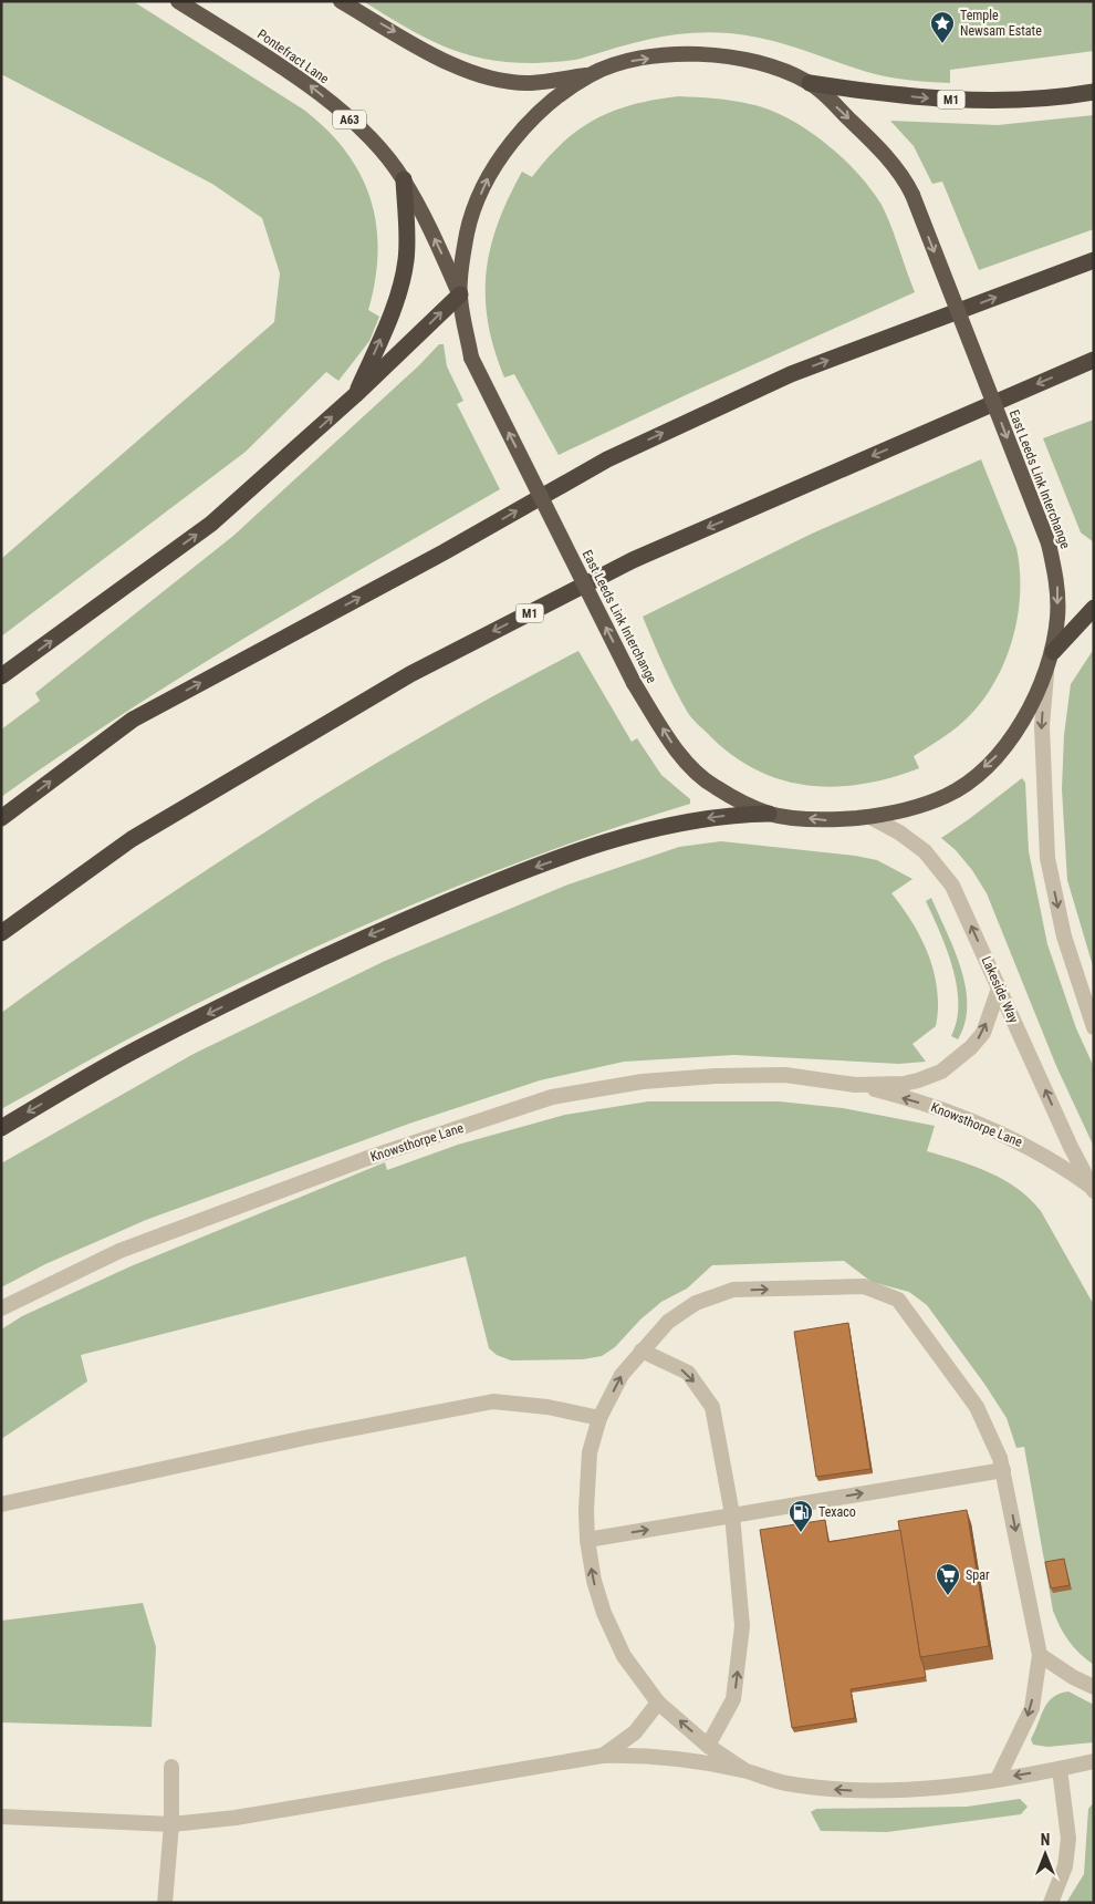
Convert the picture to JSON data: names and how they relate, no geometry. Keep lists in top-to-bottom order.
{
  "streets": {
    "highway": [
      "Pontefract Lane",
      "M1",
      "A63",
      "East Leeds Link Interchange"
    ],
    "street": ["Lakeside Way", "Knowsthorpe Lane"]
  },
  "crossings": [
    ["Pontefract Lane", "East Leeds Link Interchange"],
    ["M1", "East Leeds Link Interchange"],
    ["East Leeds Link Interchange", "Lakeside Way"],
    ["Lakeside Way", "Knowsthorpe Lane"]
  ],
  "one_way": ["Pontefract Lane"],
  "places": {
    "place": ["Temple Newsam Estate"],
    "fuel station": ["Texaco"],
    "supermarket": ["Spar"]
  },
  "north": "top"
}
